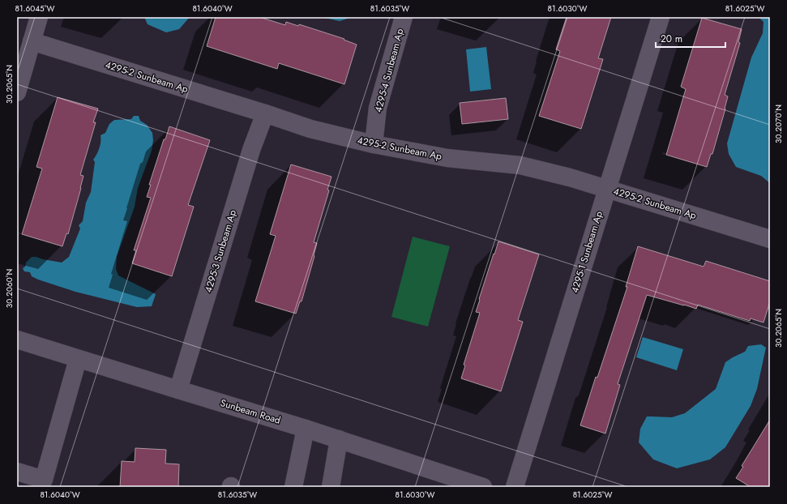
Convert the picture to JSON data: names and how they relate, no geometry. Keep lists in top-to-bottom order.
{
  "streets": {
    "street": [
      "4295-4 Sunbeam Ap",
      "4295-2 Sunbeam Ap",
      "4295-3 Sunbeam Ap",
      "4295-1 Sunbeam Ap",
      "Sunbeam Road"
    ]
  },
  "crossings": [
    ["4295-4 Sunbeam Ap", "4295-2 Sunbeam Ap"],
    ["4295-2 Sunbeam Ap", "4295-3 Sunbeam Ap"],
    ["4295-2 Sunbeam Ap", "4295-1 Sunbeam Ap"],
    ["4295-3 Sunbeam Ap", "Sunbeam Road"]
  ],
  "scale_bar": "20 m",
  "coordinates": [
    "81.6045°W",
    "81.6040°W",
    "81.6035°W",
    "81.6030°W",
    "81.6025°W",
    "30.2065°N",
    "30.2070°N",
    "30.2060°N"
  ]
}
